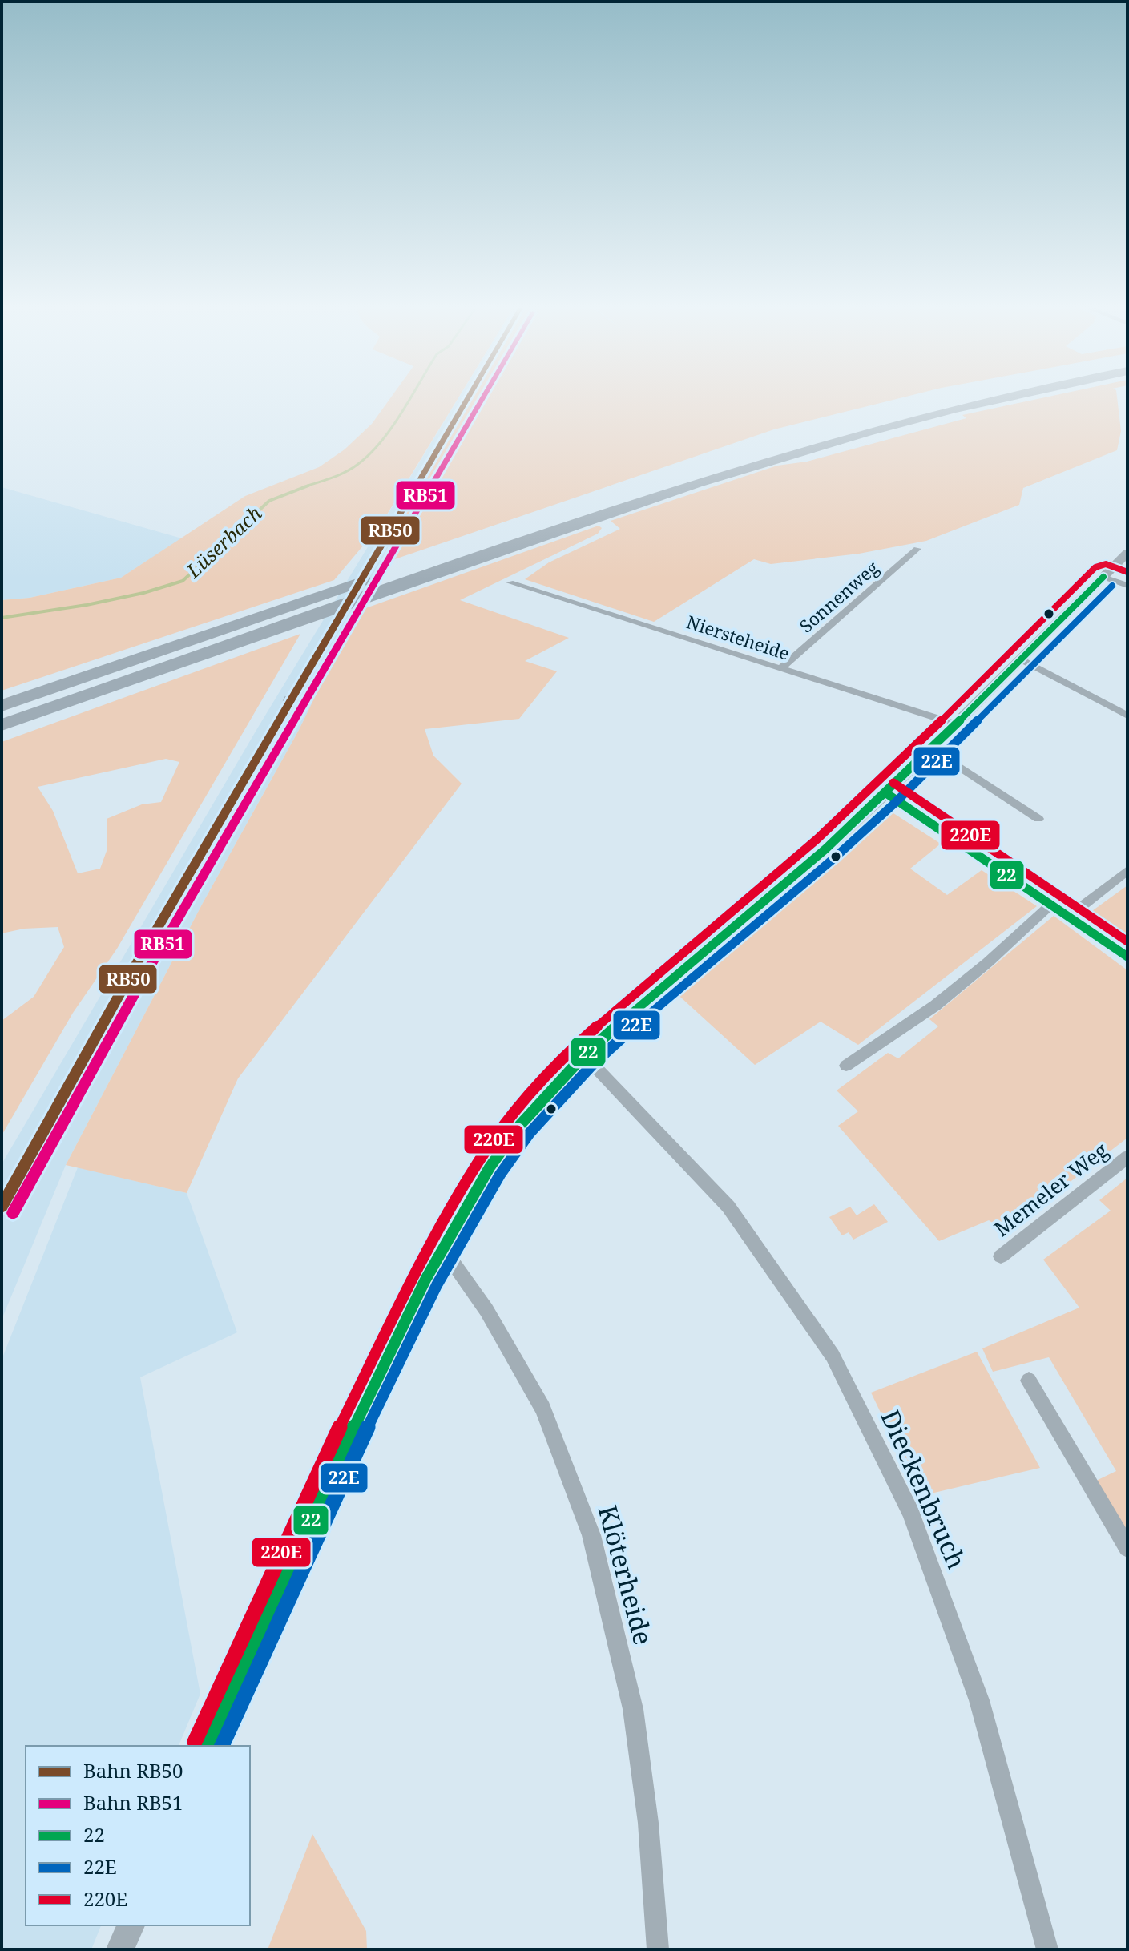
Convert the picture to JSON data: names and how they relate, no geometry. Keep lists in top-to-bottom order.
{
  "streets": {
    "street": [
      "Sonnenweg",
      "Niersteheide",
      "Memeler Weg",
      "Dieckenbruch",
      "Klöterheide"
    ]
  },
  "crossings": [
    ["Sonnenweg", "Niersteheide"]
  ],
  "water": ["Lüserbach"],
  "lines": [
    "rail line RB50",
    "rail line RB51",
    "transit line 220E",
    "transit line 22",
    "transit line 22E"
  ],
  "legend": [
    "Bahn RB50",
    "Bahn RB51",
    "22",
    "22E",
    "220E"
  ]
}
